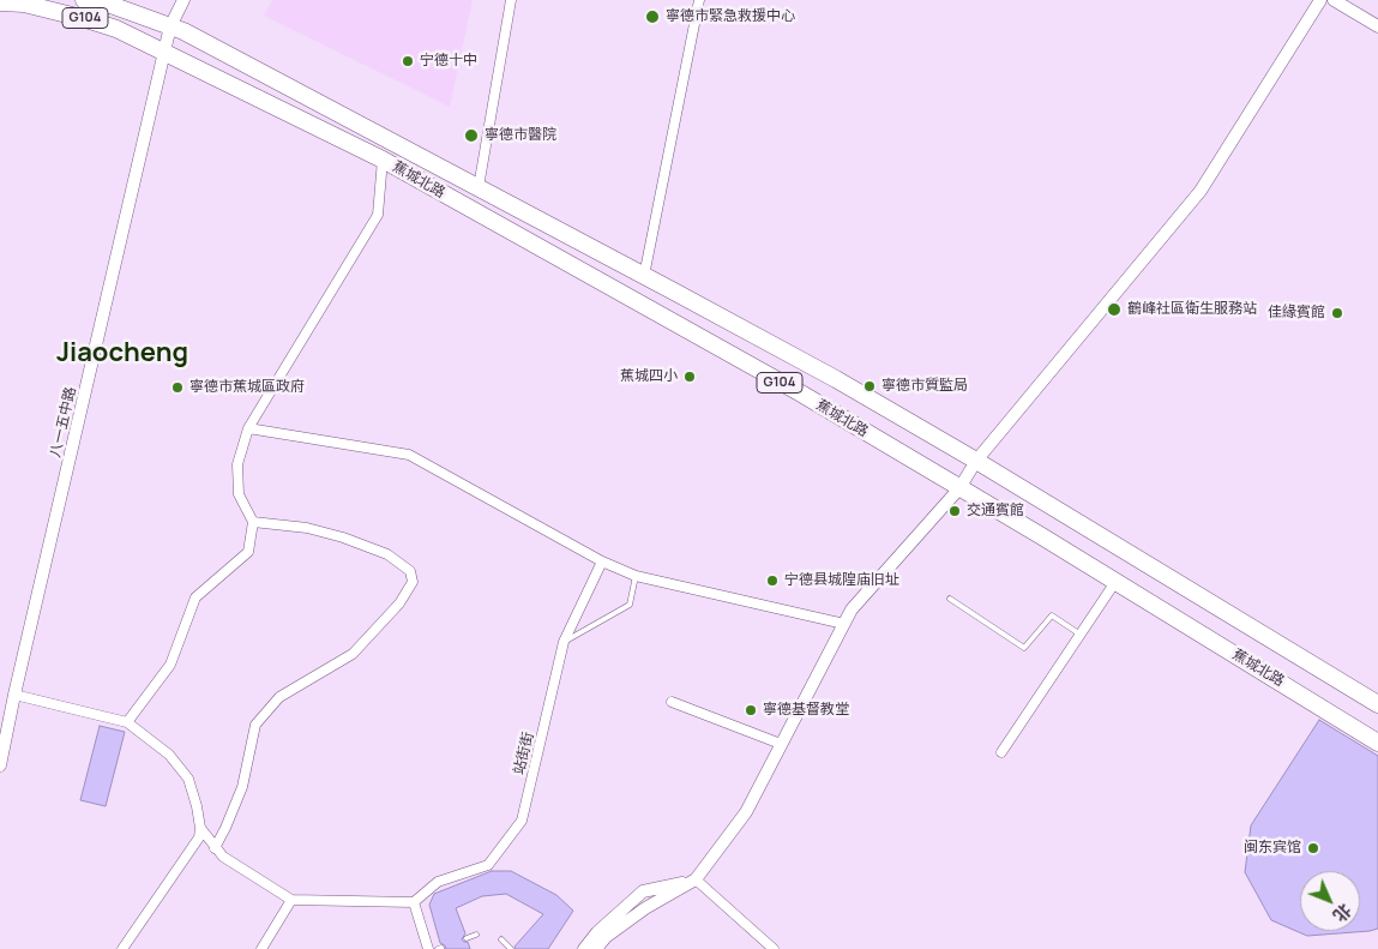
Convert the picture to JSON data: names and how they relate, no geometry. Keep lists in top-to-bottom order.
{
  "streets": {
    "highway": ["G104", "蕉城北路"],
    "street": ["八一五中路", "站街街"]
  },
  "crossings": [
    ["G104", "蕉城北路"],
    ["G104", "八一五中路"],
    ["蕉城北路", "八一五中路"]
  ],
  "districts": ["Jiaocheng"],
  "places": [
    "寧德市緊急救援中心",
    "宁德十中",
    "寧德市醫院",
    "鶴峰社區衛生服務站",
    "佳緣賓館",
    "蕉城四小",
    "寧德市質監局",
    "寧德市蕉城區政府",
    "交通賓館",
    "宁德县城隍庙旧址",
    "寧德基督教堂",
    "闽东宾馆"
  ],
  "north": "bottom right"
}
